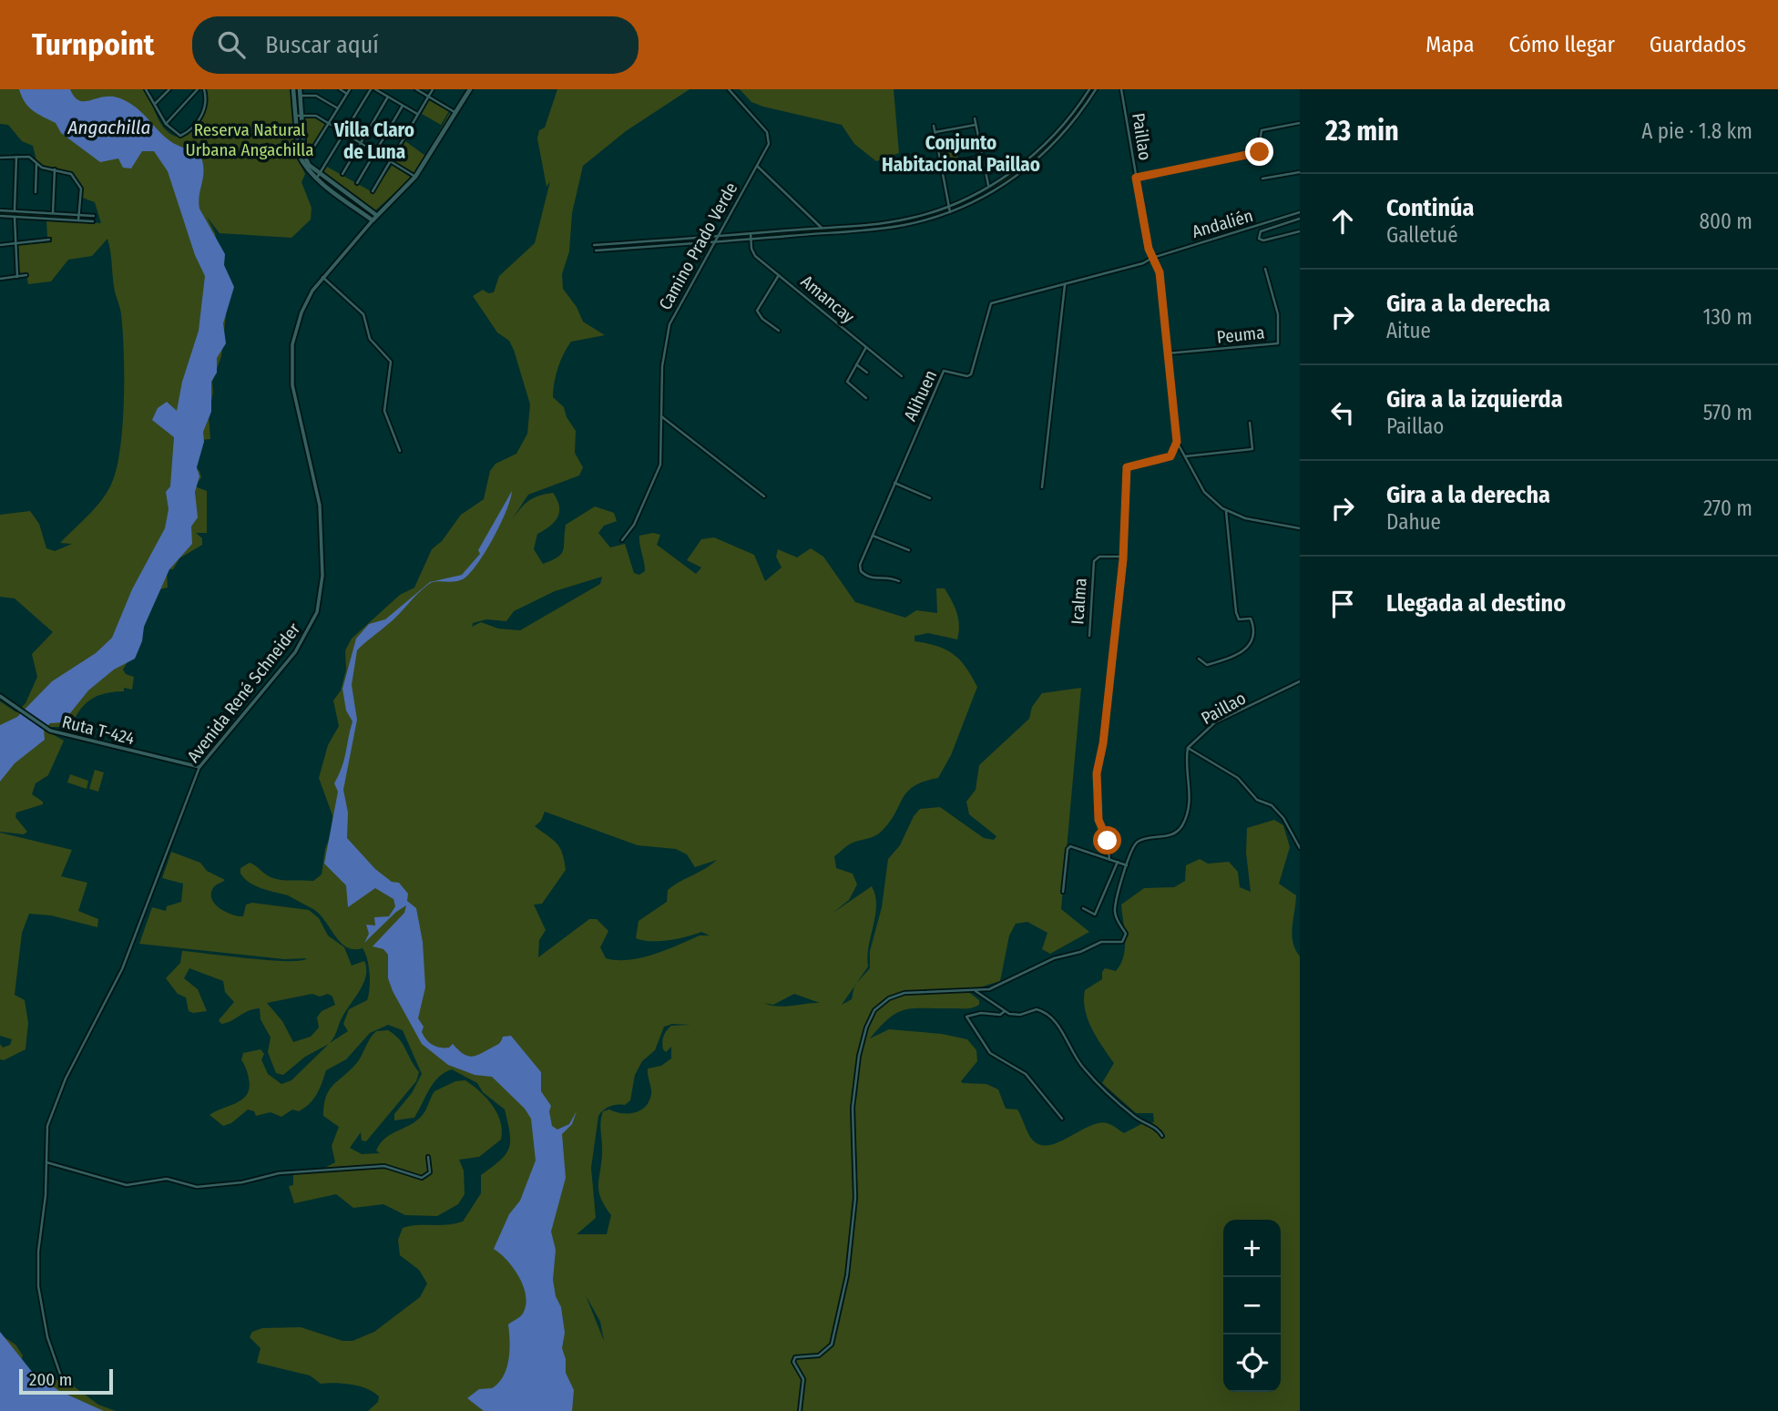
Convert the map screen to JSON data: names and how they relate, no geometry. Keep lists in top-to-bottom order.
{
  "streets": {
    "main road": ["Avenida René Schneider"],
    "street": [
      "Paillao",
      "Andalién",
      "Camino Prado Verde",
      "Amancay",
      "Peuma",
      "Alihuen",
      "Icalma",
      "Ruta T-424"
    ]
  },
  "crossings": [
    ["Paillao", "Andalién"],
    ["Paillao", "Peuma"],
    ["Paillao", "Alihuen"],
    ["Andalién", "Alihuen"],
    ["Avenida René Schneider", "Ruta T-424"]
  ],
  "districts": ["Villa Claro de Luna", "Conjunto Habitacional Paillao"],
  "water": ["Angachilla"],
  "parks": ["Reserva Natural Urbana Angachilla"],
  "scale_bar": "200 m",
  "page": {
    "header": "Turnpoint",
    "search": "Buscar aquí",
    "nav": ["Mapa", "Cómo llegar", "Guardados"],
    "heading": ["23 min", "A pie · 1.8 km"],
    "list": [
      ["Continúa", "Galletué", "800 m"],
      ["Gira a la derecha", "Aitue", "130 m"],
      ["Gira a la izquierda", "Paillao", "570 m"],
      ["Gira a la derecha", "Dahue", "270 m"],
      "Llegada al destino"
    ],
    "map_buttons": ["+", "−"],
    "scale": "200 m"
  }
}
